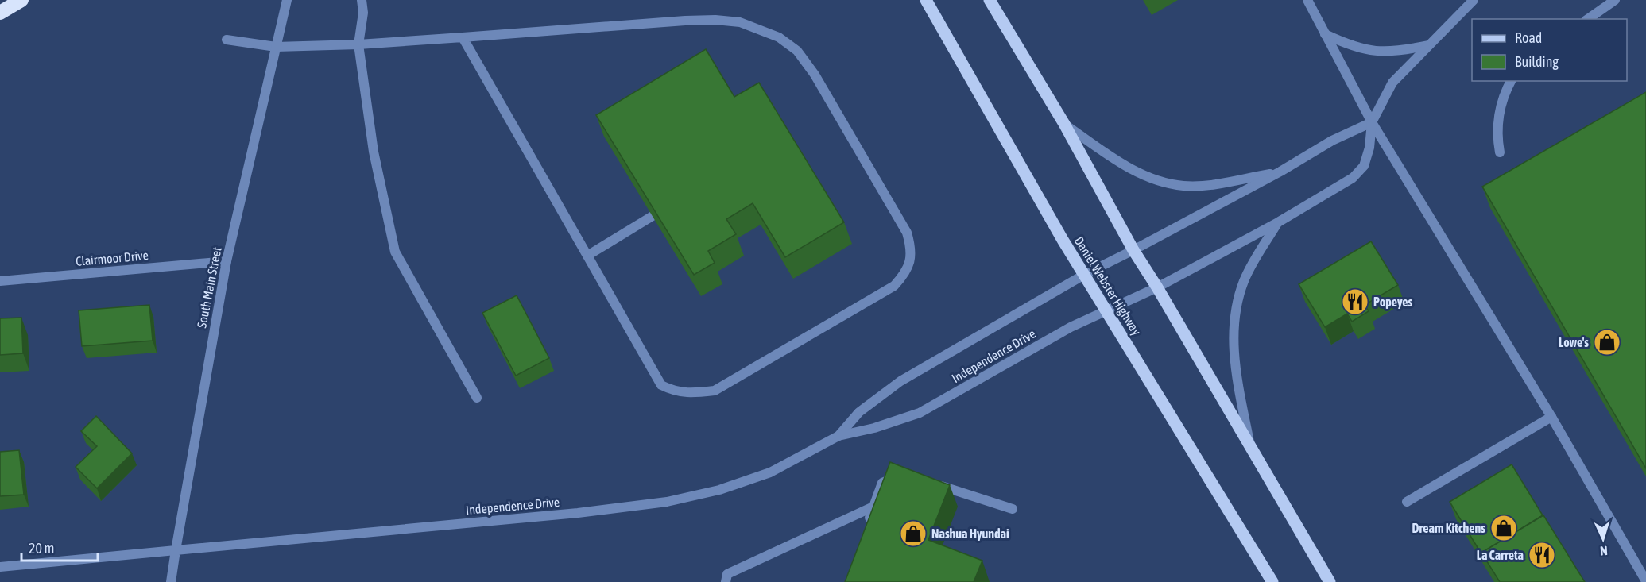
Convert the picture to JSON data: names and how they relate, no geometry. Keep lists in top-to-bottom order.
{
  "streets": {
    "main road": ["Daniel Webster Highway"],
    "street": ["Clairmoor Drive", "South Main Street", "Independence Drive"]
  },
  "crossings": [
    ["Clairmoor Drive", "South Main Street"],
    ["Daniel Webster Highway", "Independence Drive"],
    ["South Main Street", "Independence Drive"]
  ],
  "places": {
    "restaurant": ["Popeyes", "La Carreta"],
    "shop": ["Lowe's", "Dream Kitchens", "Nashua Hyundai"]
  },
  "legend": ["Road", "Building"],
  "scale_bar": "20 m",
  "north": "bottom"
}
